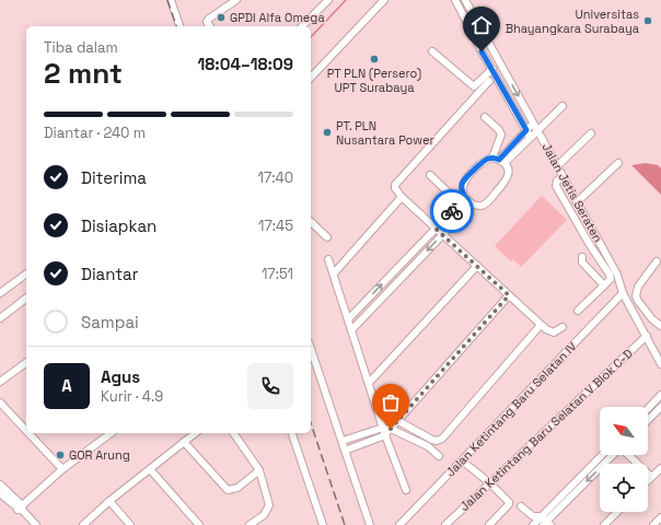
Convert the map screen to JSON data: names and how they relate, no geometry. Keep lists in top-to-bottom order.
{
  "streets": {
    "street": ["Jalan Jetis Seraten", "Jalan Ketintang Baru Selatan IV", "Jalan Ketintang Baru Selatan V Blok C-D"]
  },
  "crossings": [
    ["Jalan Jetis Seraten", "Jalan Ketintang Baru Selatan IV"],
    ["Jalan Jetis Seraten", "Jalan Ketintang Baru Selatan V Blok C-D"]
  ],
  "places": [
    "GPDI Alfa Omega",
    "Universitas Bhayangkara Surabaya",
    "PT PLN (Persero) UPT Surabaya",
    "PT. PLN Nusantara Power",
    "GOR Arung"
  ],
  "north": "top left",
  "page": {
    "heading": ["2 mnt", "Tiba dalam", "18:04–18:09"],
    "panel": ["Agus", "Kurir · 4.9"],
    "bar": "Diantar · 240 m",
    "list": [
      ["Diterima", "17:40"],
      ["Disiapkan", "17:45"],
      ["Diantar", "17:51"],
      "Sampai"
    ],
    "round": "A"
  }
}
